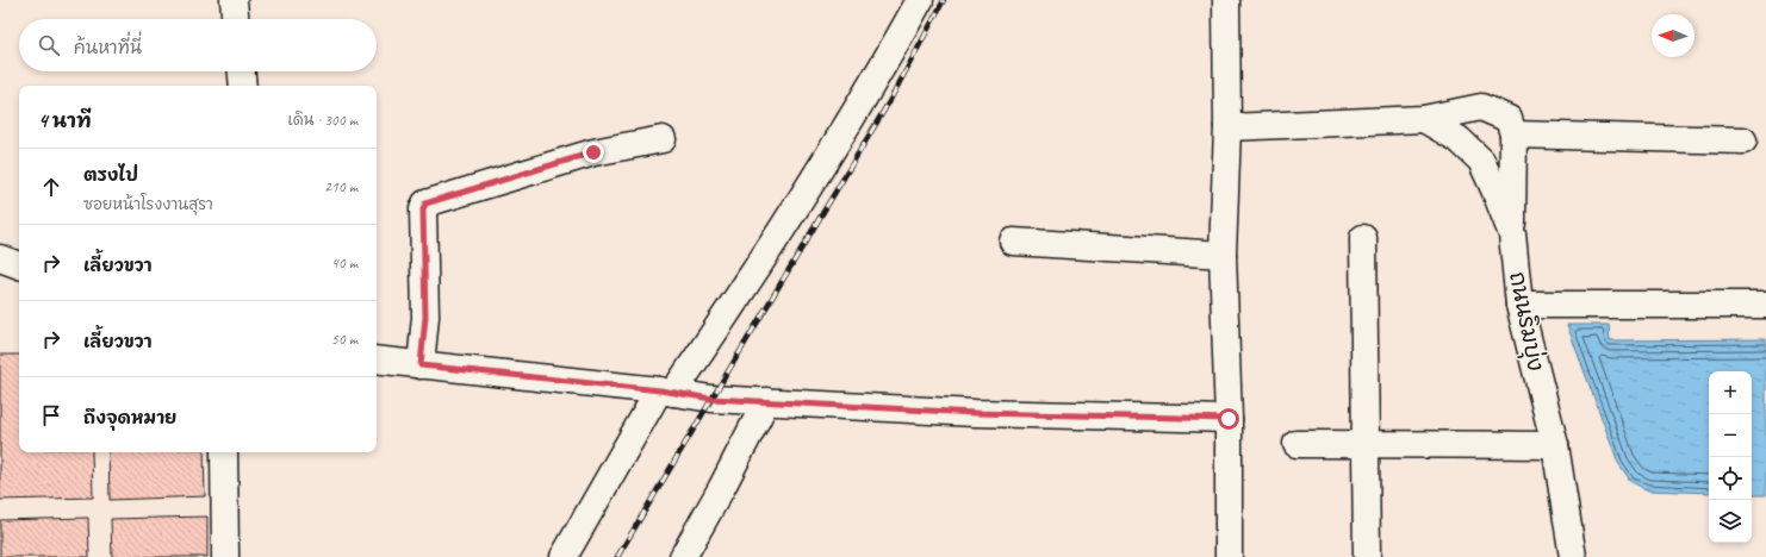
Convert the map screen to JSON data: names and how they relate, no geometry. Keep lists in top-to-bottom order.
{
  "streets": {
    "street": ["ถนนริมบุ่ง"]
  },
  "north": "left",
  "page": {
    "search": "ค้นหาที่นี่",
    "heading": ["4 นาที", "เดิน · 300 m"],
    "list": [
      ["ตรงไป", "ซอยหน้าโรงงานสุรา", "210 m"],
      ["เลี้ยวขวา", "40 m"],
      ["เลี้ยวขวา", "50 m"],
      "ถึงจุดหมาย"
    ],
    "map_buttons": ["+", "−"]
  }
}
